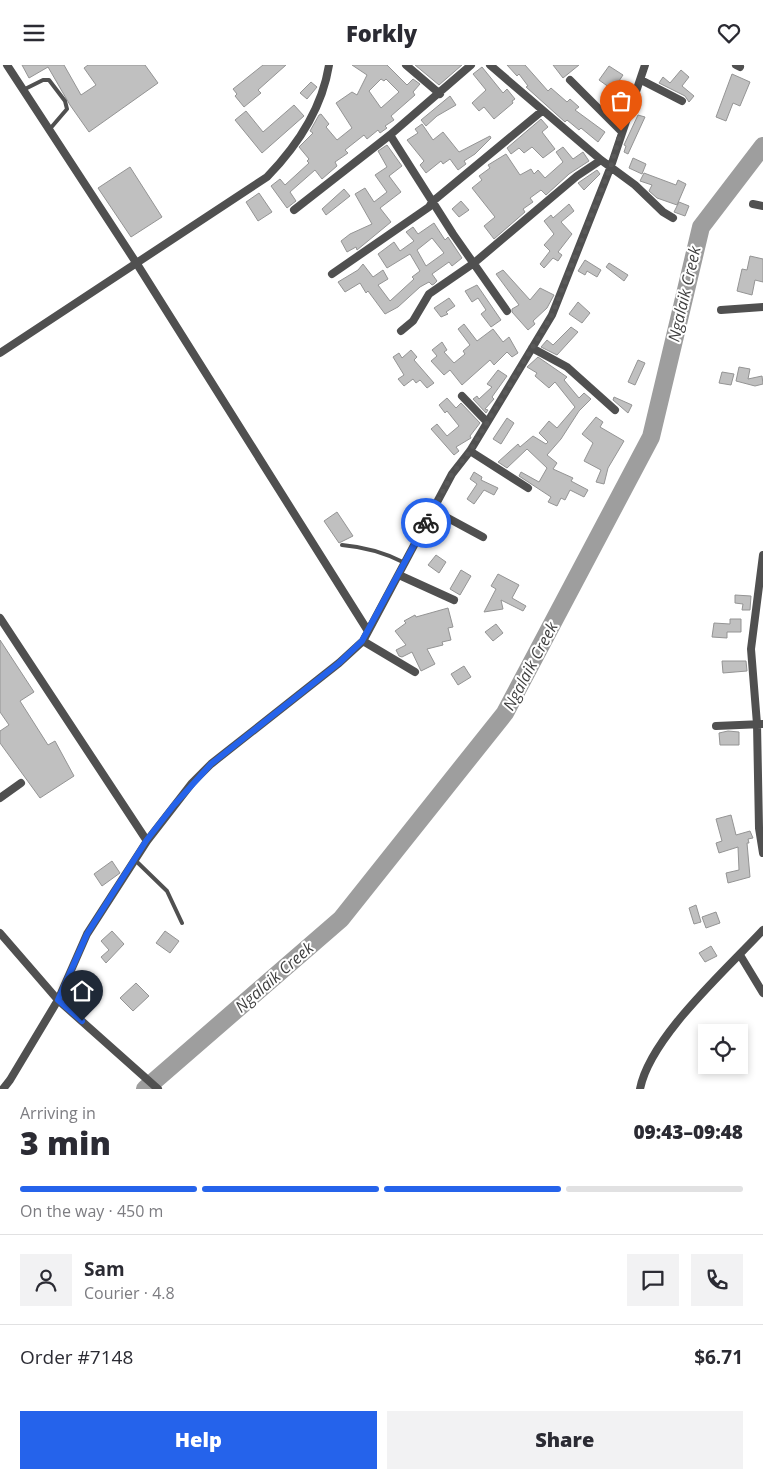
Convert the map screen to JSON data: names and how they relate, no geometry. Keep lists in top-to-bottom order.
{
  "water": ["Ngalaik Creek"],
  "page": {
    "header": "Forkly",
    "heading": ["3 min", "Arriving in", "09:43–09:48"],
    "panel": [
      "Sam",
      "Courier · 4.8",
      "Order #7148",
      "$6.71"
    ],
    "bar": "On the way · 450 m",
    "buttons": ["Help", "Share"]
  }
}
